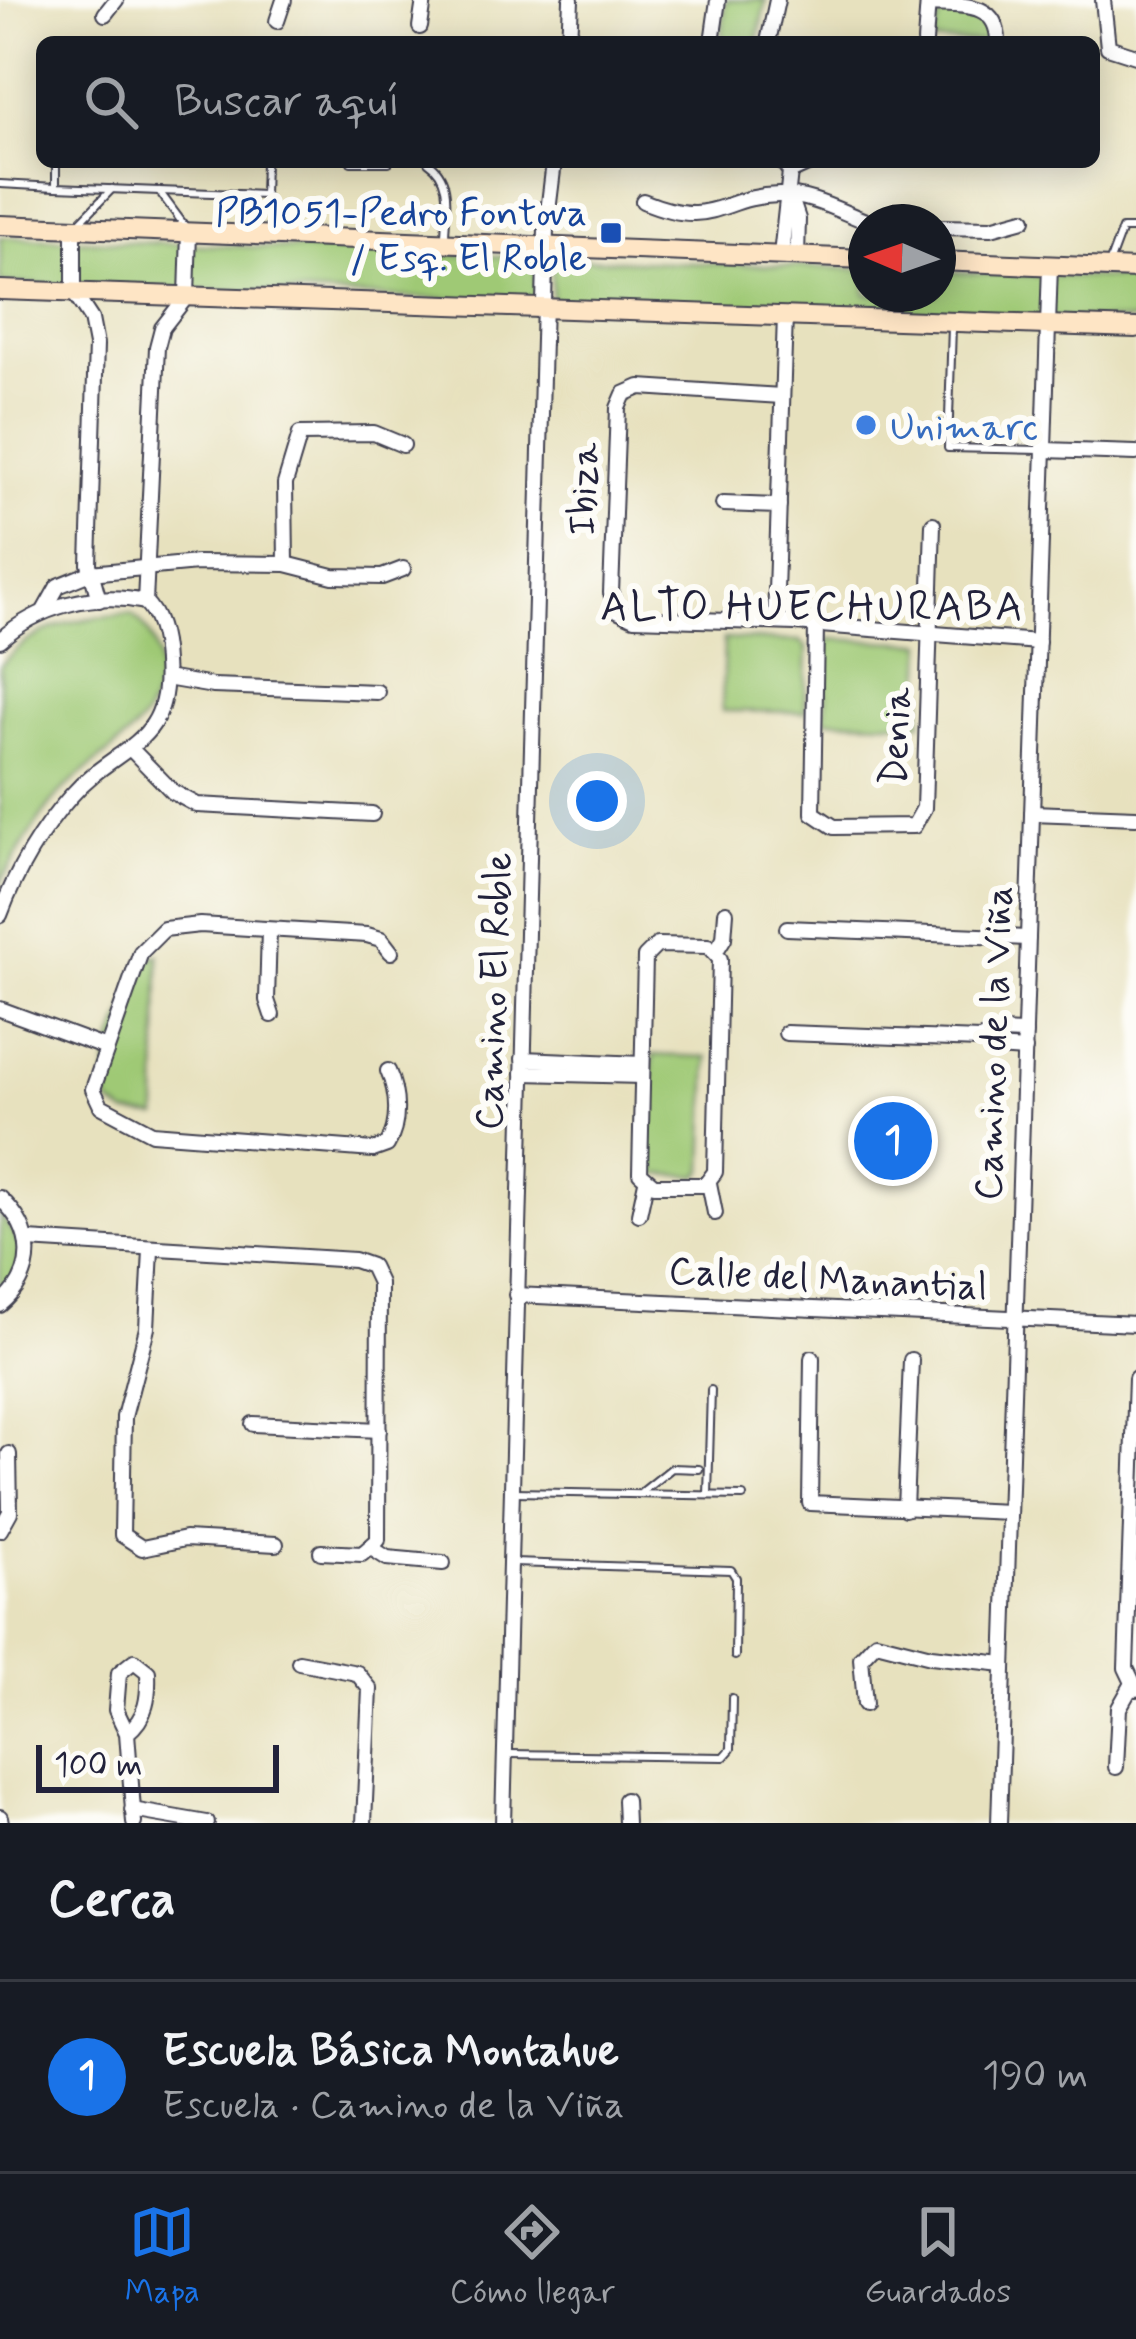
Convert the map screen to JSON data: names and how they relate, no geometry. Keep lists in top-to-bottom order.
{
  "streets": {
    "street": [
      "Ibiza",
      "Denia",
      "Camino El Roble",
      "Camino de la Viña",
      "Calle del Manantial"
    ]
  },
  "crossings": [
    ["Ibiza", "Denia"],
    ["Ibiza", "Camino de la Viña"],
    ["Camino El Roble", "Calle del Manantial"],
    ["Camino de la Viña", "Calle del Manantial"]
  ],
  "districts": ["ALTO HUECHURABA"],
  "places": {
    "transit": ["PB1051-Pedro Fontova / Esq. El Roble"],
    "other": ["Unimarc"]
  },
  "scale_bar": "100 m",
  "north": "left",
  "page": {
    "search": "Buscar aquí",
    "pins": "1",
    "scale": "100 m",
    "heading": "Cerca",
    "list": [
      {
        "mark": "1",
        "name": "Escuela Básica Montahue",
        "note": "Escuela · Camino de la Viña",
        "value": "190 m"
      }
    ],
    "nav": ["Mapa", "Cómo llegar", "Guardados"]
  }
}
